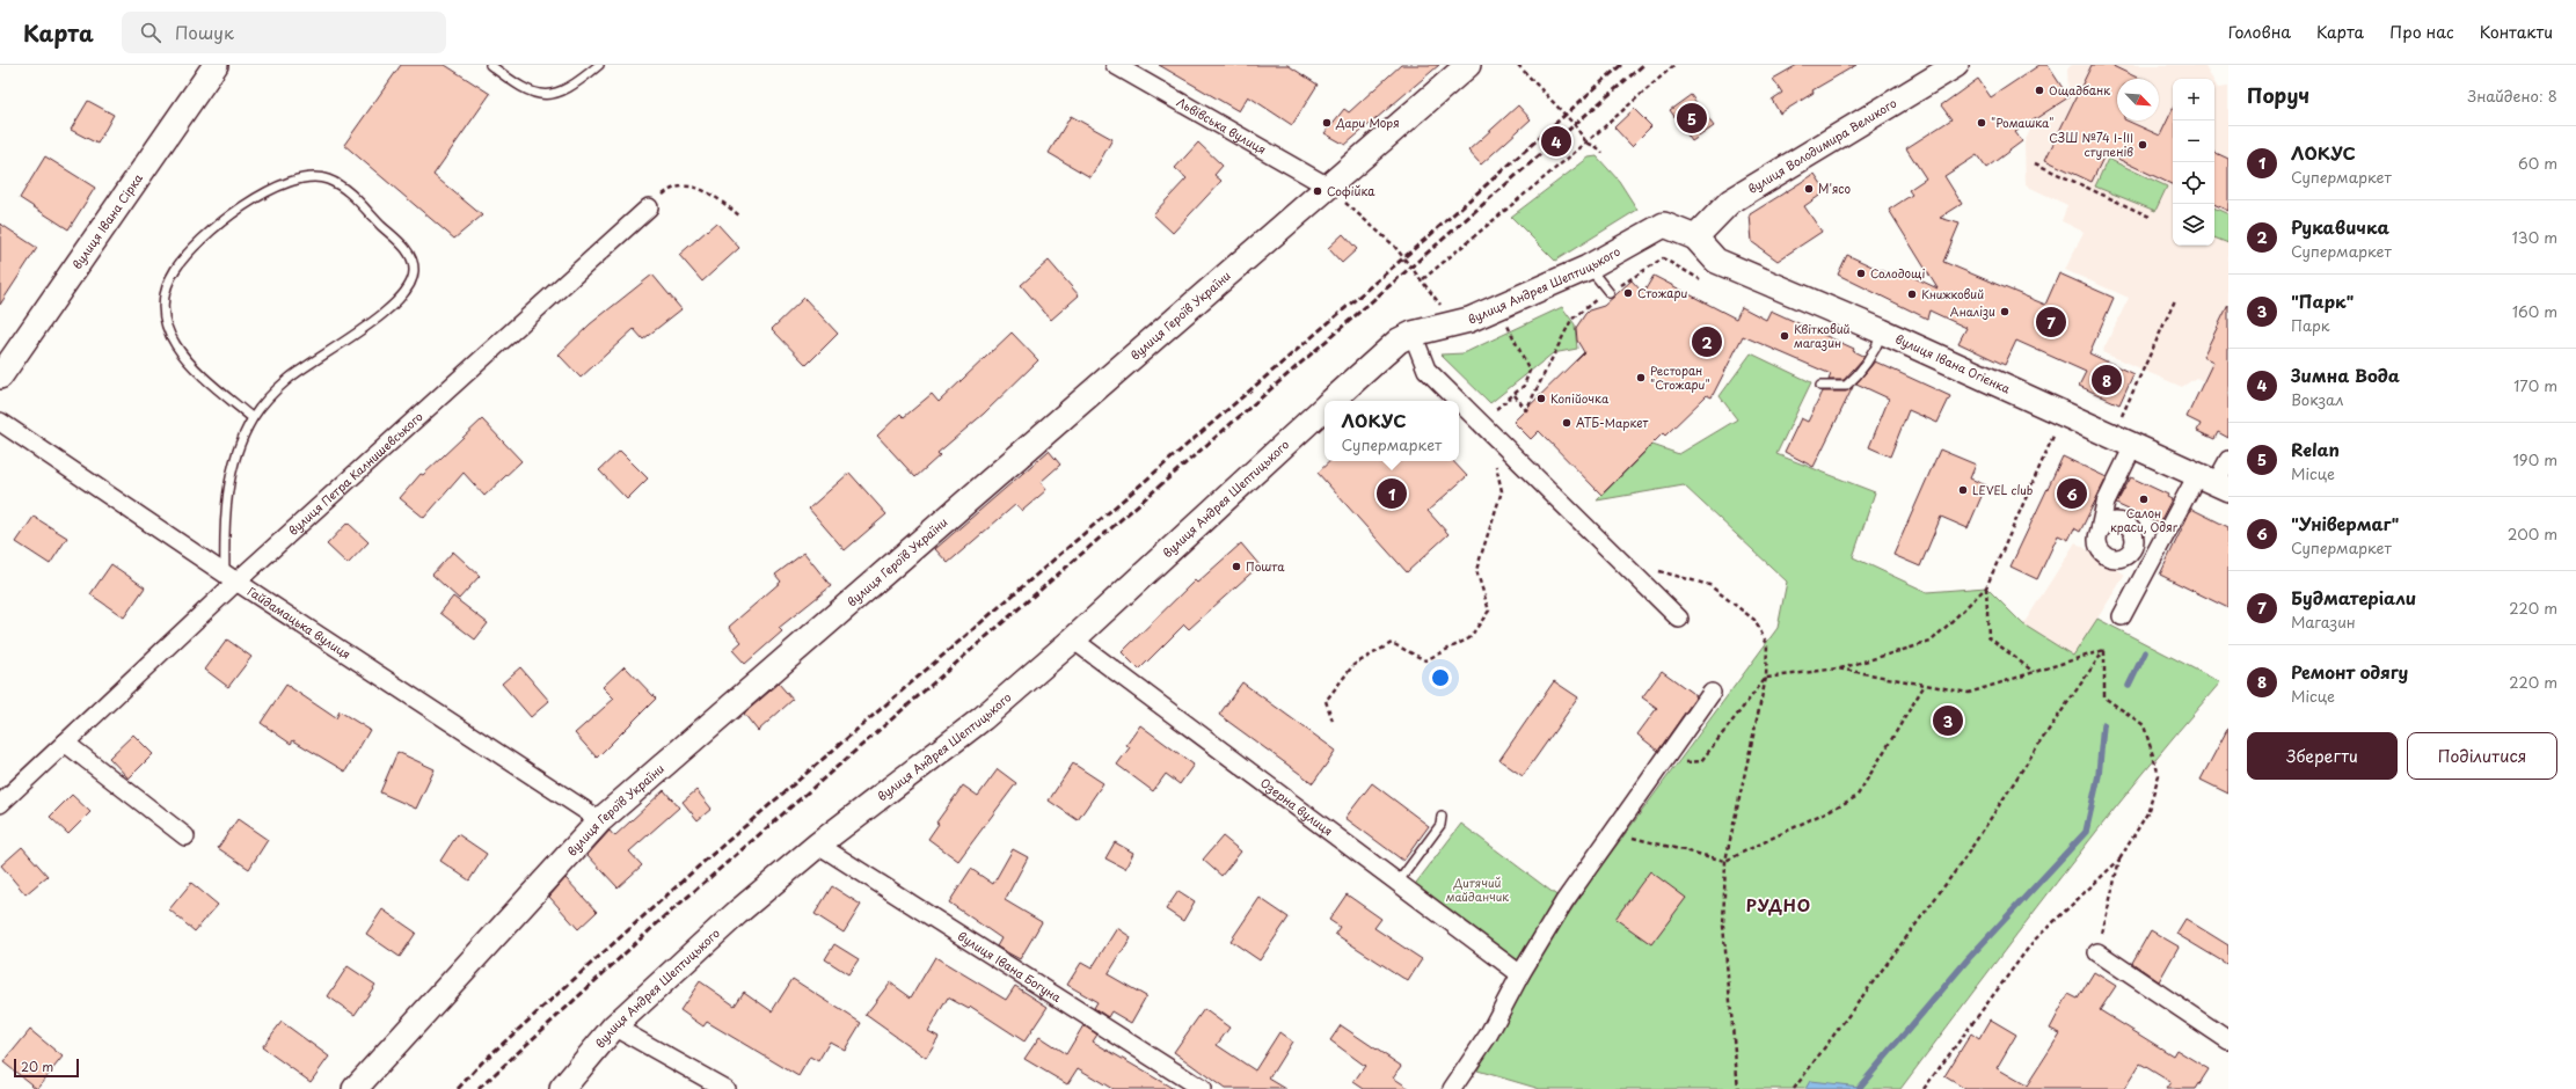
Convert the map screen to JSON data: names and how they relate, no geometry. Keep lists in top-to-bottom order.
{
  "streets": {
    "street": [
      "Львівська вулиця",
      "вулиця Володимира Великого",
      "вулиця Івана Сірка",
      "вулиця Андрея Шептицького",
      "вулиця Героїв України",
      "вулиця Івана Огієнка",
      "вулиця Петра Калнишевського",
      "Гайдамацька вулиця",
      "Озерна вулиця",
      "вулиця Івана Богуна"
    ]
  },
  "crossings": [
    ["Львівська вулиця", "вулиця Героїв України"],
    ["вулиця Володимира Великого", "вулиця Андрея Шептицького"],
    ["вулиця Володимира Великого", "вулиця Івана Огієнка"],
    ["вулиця Андрея Шептицького", "вулиця Івана Огієнка"],
    ["вулиця Андрея Шептицького", "Озерна вулиця"],
    ["вулиця Андрея Шептицького", "вулиця Івана Богуна"],
    ["вулиця Героїв України", "Гайдамацька вулиця"],
    ["вулиця Петра Калнишевського", "Гайдамацька вулиця"]
  ],
  "districts": ["РУДНО"],
  "parks": ["Дитячий майданчик"],
  "places": [
    "Ощадбанк",
    "Дари Моря",
    "\"Ромашка\"",
    "СЗШ №74 І-ІІІ ступенів",
    "М'ясо",
    "Софійка",
    "Солодощі",
    "Стожари",
    "Книжковий",
    "Аналізи",
    "Квітковий магазин",
    "Ресторан \"Стожари\"",
    "Копійочка",
    "АТБ-Маркет",
    "LEVEL club",
    "Салон краси, Одяг",
    "Пошта"
  ],
  "scale_bar": "20 m",
  "north": "bottom right",
  "page": {
    "header": "Карта",
    "search": "Пошук",
    "nav": [
      "Головна",
      "Карта",
      "Про нас",
      "Контакти"
    ],
    "heading": ["Поруч", "Знайдено: 8"],
    "map_buttons": ["+", "−"],
    "pins": [
      "5",
      "4",
      "7",
      "2",
      "8",
      "1",
      "6",
      "3"
    ],
    "list": [
      {
        "mark": "1",
        "name": "ЛОКУС",
        "note": "Супермаркет",
        "value": "60 m"
      },
      {
        "mark": "2",
        "name": "Рукавичка",
        "note": "Супермаркет",
        "value": "130 m"
      },
      {
        "mark": "3",
        "name": "\"Парк\"",
        "note": "Парк",
        "value": "160 m"
      },
      {
        "mark": "4",
        "name": "Зимна Вода",
        "note": "Вокзал",
        "value": "170 m"
      },
      {
        "mark": "5",
        "name": "Relan",
        "note": "Місце",
        "value": "190 m"
      },
      {
        "mark": "6",
        "name": "\"Універмаг\"",
        "note": "Супермаркет",
        "value": "200 m"
      },
      {
        "mark": "7",
        "name": "Будматеріали",
        "note": "Магазин",
        "value": "220 m"
      },
      {
        "mark": "8",
        "name": "Ремонт одягу",
        "note": "Місце",
        "value": "220 m"
      }
    ],
    "popup": ["ЛОКУС", "Супермаркет"],
    "buttons": ["Зберегти", "Поділитися"],
    "scale": "20 m"
  }
}
